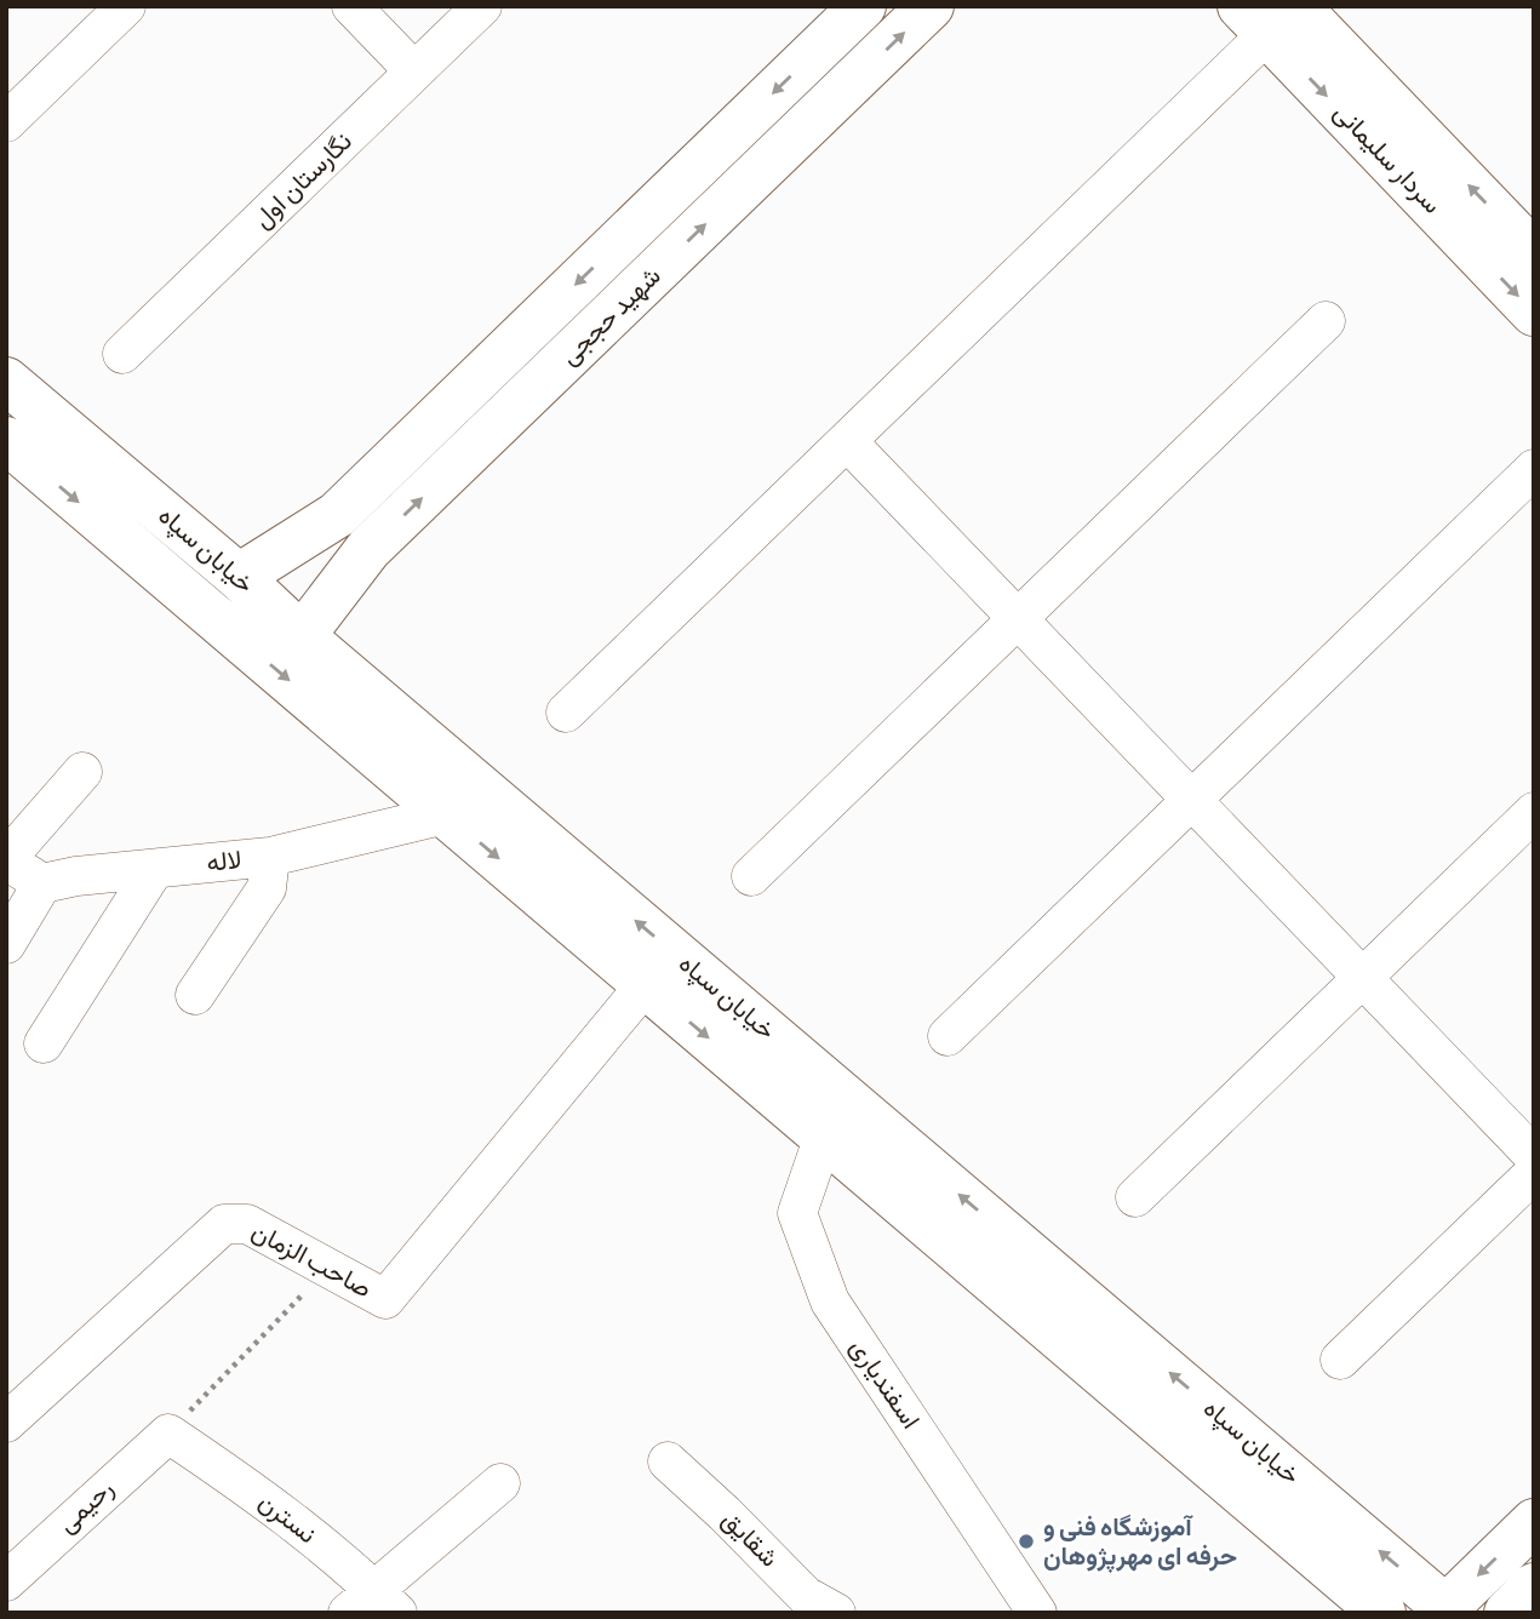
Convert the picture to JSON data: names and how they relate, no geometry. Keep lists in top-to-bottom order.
{
  "streets": {
    "main road": ["سردار سلیمانی", "شهید حججی", "خیابان سپاه"],
    "street": [
      "نگارستان اول",
      "لاله",
      "صاحب الزمان",
      "اسفندیاری",
      "رحیمی",
      "نسترن",
      "شقایق"
    ]
  },
  "crossings": [
    ["شهید حججی", "خیابان سپاه"],
    ["خیابان سپاه", "لاله"],
    ["خیابان سپاه", "صاحب الزمان"],
    ["خیابان سپاه", "اسفندیاری"],
    ["رحیمی", "نسترن"]
  ],
  "places": ["آموزشگاه فنی و حرفه ای مهرپژوهان"]
}
